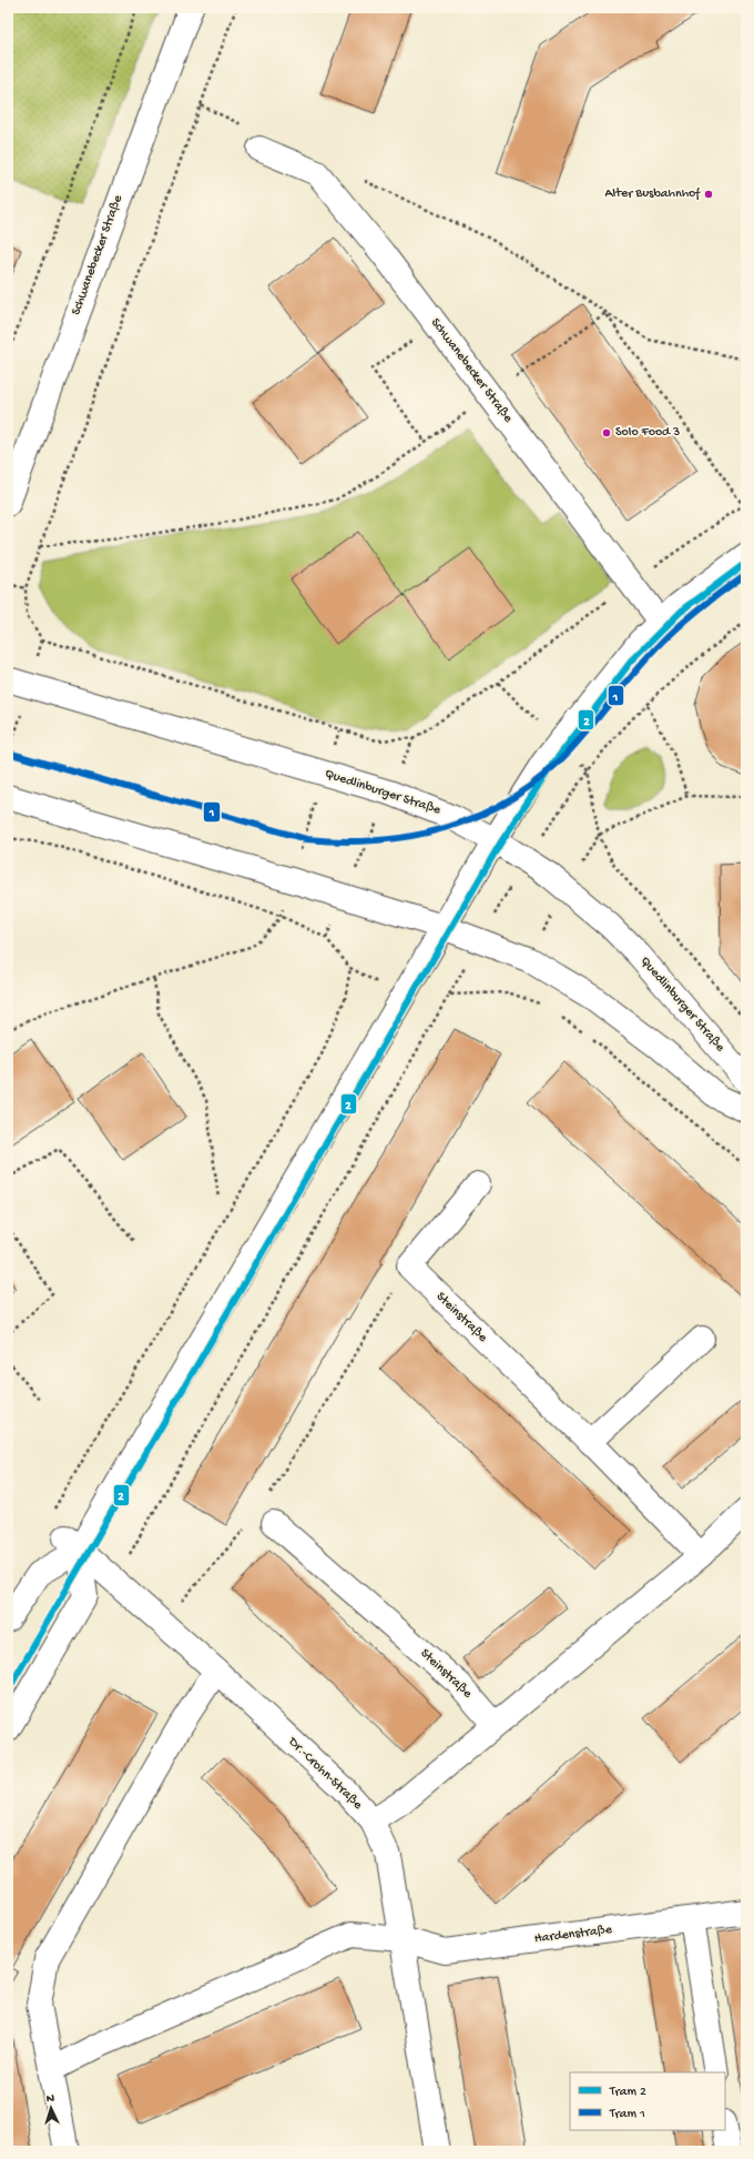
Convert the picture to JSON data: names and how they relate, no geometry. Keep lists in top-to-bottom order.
{
  "streets": {
    "street": [
      "Schwanebecker Straße",
      "Quedlinburger Straße",
      "Steinstraße",
      "Dr.-Crohn-Straße",
      "Hardenstraße"
    ]
  },
  "crossings": [
    ["Dr.-Crohn-Straße", "Hardenstraße"]
  ],
  "places": ["Alter Busbahnhof", "Solo Food 3"],
  "lines": ["tram line 2", "tram line 1"],
  "legend": ["Tram 2", "Tram 1"],
  "north": "top"
}
